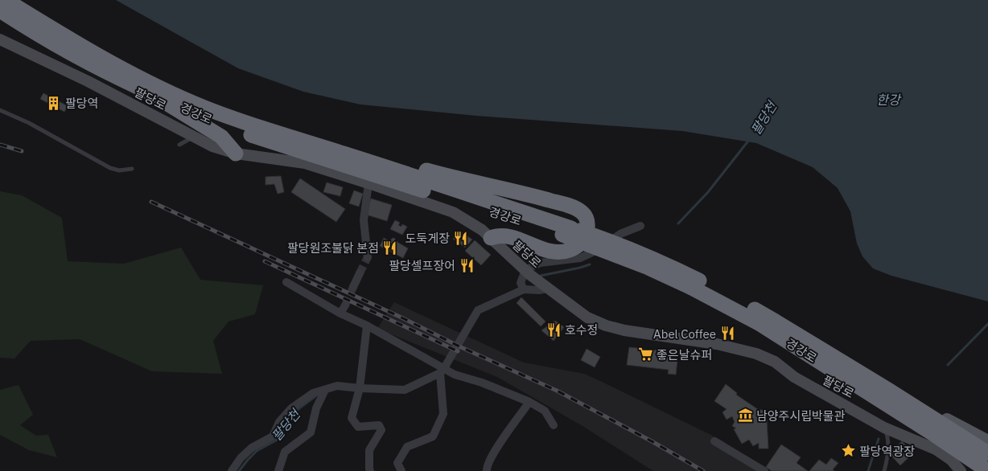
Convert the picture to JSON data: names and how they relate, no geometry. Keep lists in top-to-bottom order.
{
  "streets": {
    "highway": ["경강로"],
    "street": ["팔당로"]
  },
  "water": ["한강", "팔당천"],
  "places": {
    "building": ["팔당역"],
    "restaurant": [
      "도둑게장",
      "팔당원조불닭 본점",
      "팔당셀프장어",
      "호수정",
      "Abel Coffee"
    ],
    "supermarket": ["좋은날슈퍼"],
    "museum": ["남양주시립박물관"],
    "place": ["팔당역광장"]
  }
}
